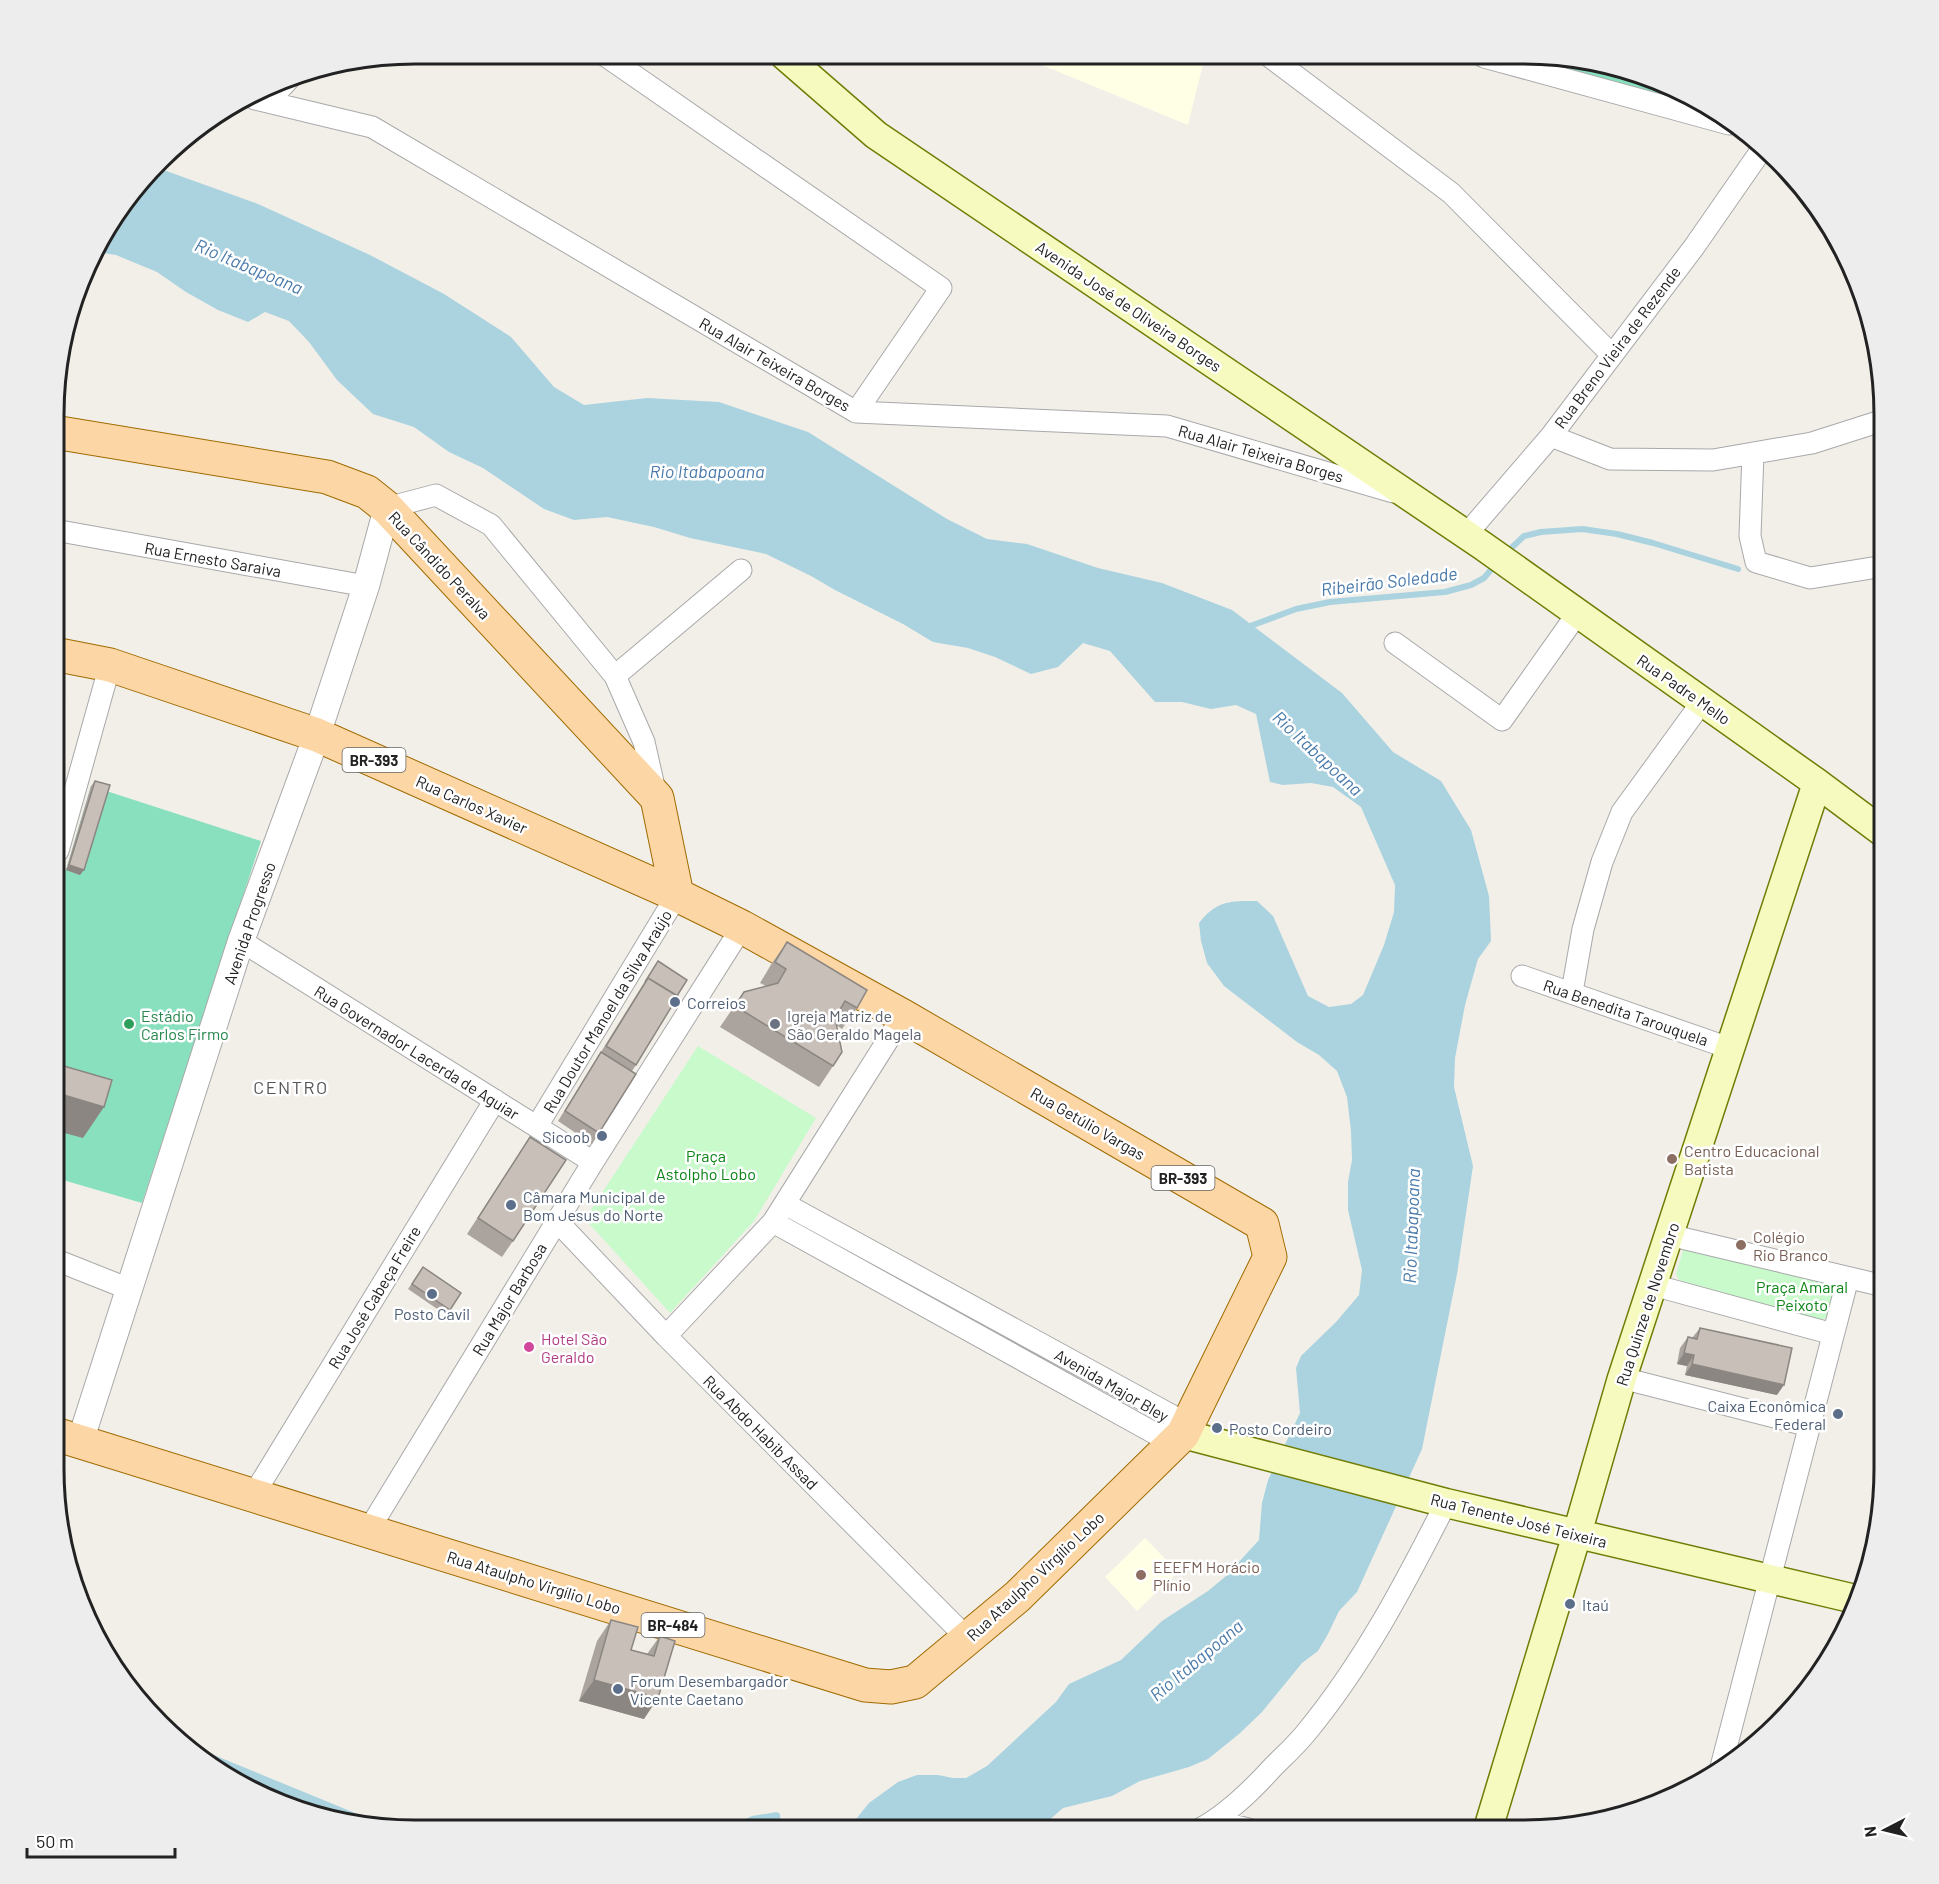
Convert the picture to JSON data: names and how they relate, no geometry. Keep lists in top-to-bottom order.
{
  "streets": {
    "main road": [
      "Avenida José de Oliveira Borges",
      "Rua Cândido Peralva",
      "Rua Padre Mello",
      "BR-393",
      "Rua Carlos Xavier",
      "Rua Getúlio Vargas",
      "Rua Quinze de Novembro",
      "Rua Tenente José Teixeira",
      "Rua Ataulpho Virgílio Lobo",
      "BR-484"
    ],
    "street": [
      "Rua Breno Vieira de Rezende",
      "Rua Alair Teixeira Borges",
      "Rua Ernesto Saraiva",
      "Avenida Progresso",
      "Rua Doutor Manoel da Silva Araújo",
      "Rua Benedita Tarouquela",
      "Rua Governador Lacerda de Aguiar",
      "Rua José Cabeça Freire",
      "Rua Major Barbosa",
      "Avenida Major Bley",
      "Rua Abdo Habib Assad"
    ]
  },
  "crossings": [
    ["Avenida José de Oliveira Borges", "Rua Breno Vieira de Rezende"],
    ["Avenida José de Oliveira Borges", "Rua Alair Teixeira Borges"],
    ["Avenida José de Oliveira Borges", "Rua Padre Mello"],
    ["Rua Breno Vieira de Rezende", "Rua Padre Mello"],
    ["Rua Ernesto Saraiva", "Avenida Progresso"],
    ["Rua Cândido Peralva", "Avenida Progresso"],
    ["Rua Padre Mello", "Rua Quinze de Novembro"],
    ["BR-393", "Rua Carlos Xavier"],
    ["BR-393", "Rua Doutor Manoel da Silva Araújo"],
    ["BR-393", "Rua Getúlio Vargas"],
    ["BR-393", "Rua Major Barbosa"],
    ["Rua Carlos Xavier", "Avenida Progresso"],
    ["Rua Carlos Xavier", "Rua Doutor Manoel da Silva Araújo"],
    ["Avenida Progresso", "Rua Governador Lacerda de Aguiar"],
    ["Avenida Progresso", "Rua Ataulpho Virgílio Lobo"],
    ["Rua Doutor Manoel da Silva Araújo", "Rua Governador Lacerda de Aguiar"],
    ["Rua Benedita Tarouquela", "Rua Quinze de Novembro"],
    ["Rua Governador Lacerda de Aguiar", "Rua José Cabeça Freire"],
    ["Rua Governador Lacerda de Aguiar", "Rua Major Barbosa"],
    ["Rua Getúlio Vargas", "Rua Major Barbosa"],
    ["Rua Getúlio Vargas", "Avenida Major Bley"],
    ["Rua Getúlio Vargas", "Rua Tenente José Teixeira"],
    ["Rua Getúlio Vargas", "Rua Ataulpho Virgílio Lobo"],
    ["Rua José Cabeça Freire", "Rua Ataulpho Virgílio Lobo"],
    ["Rua Major Barbosa", "Rua Abdo Habib Assad"],
    ["Rua Major Barbosa", "Rua Ataulpho Virgílio Lobo"],
    ["Rua Quinze de Novembro", "Rua Tenente José Teixeira"],
    ["Avenida Major Bley", "Rua Tenente José Teixeira"],
    ["Avenida Major Bley", "Rua Ataulpho Virgílio Lobo"],
    ["Rua Abdo Habib Assad", "Rua Ataulpho Virgílio Lobo"],
    ["Rua Tenente José Teixeira", "Rua Ataulpho Virgílio Lobo"]
  ],
  "districts": ["CENTRO"],
  "water": ["Rio Itabapoana", "Ribeirão Soledade"],
  "parks": ["Praça Astolpho Lobo", "Praça Amaral Peixoto"],
  "places": [
    "Correios",
    "Estádio Carlos Firmo",
    "Igreja Matriz de São Geraldo Magela",
    "Sicoob",
    "Centro Educacional Batista",
    "Câmara Municipal de Bom Jesus do Norte",
    "Colégio Rio Branco",
    "Posto Cavil",
    "Hotel São Geraldo",
    "Caixa Econômica Federal",
    "Posto Cordeiro",
    "EEEFM Horácio Plínio",
    "Itaú",
    "Forum Desembargador Vicente Caetano"
  ],
  "scale_bar": "50 m",
  "north": "left"
}
